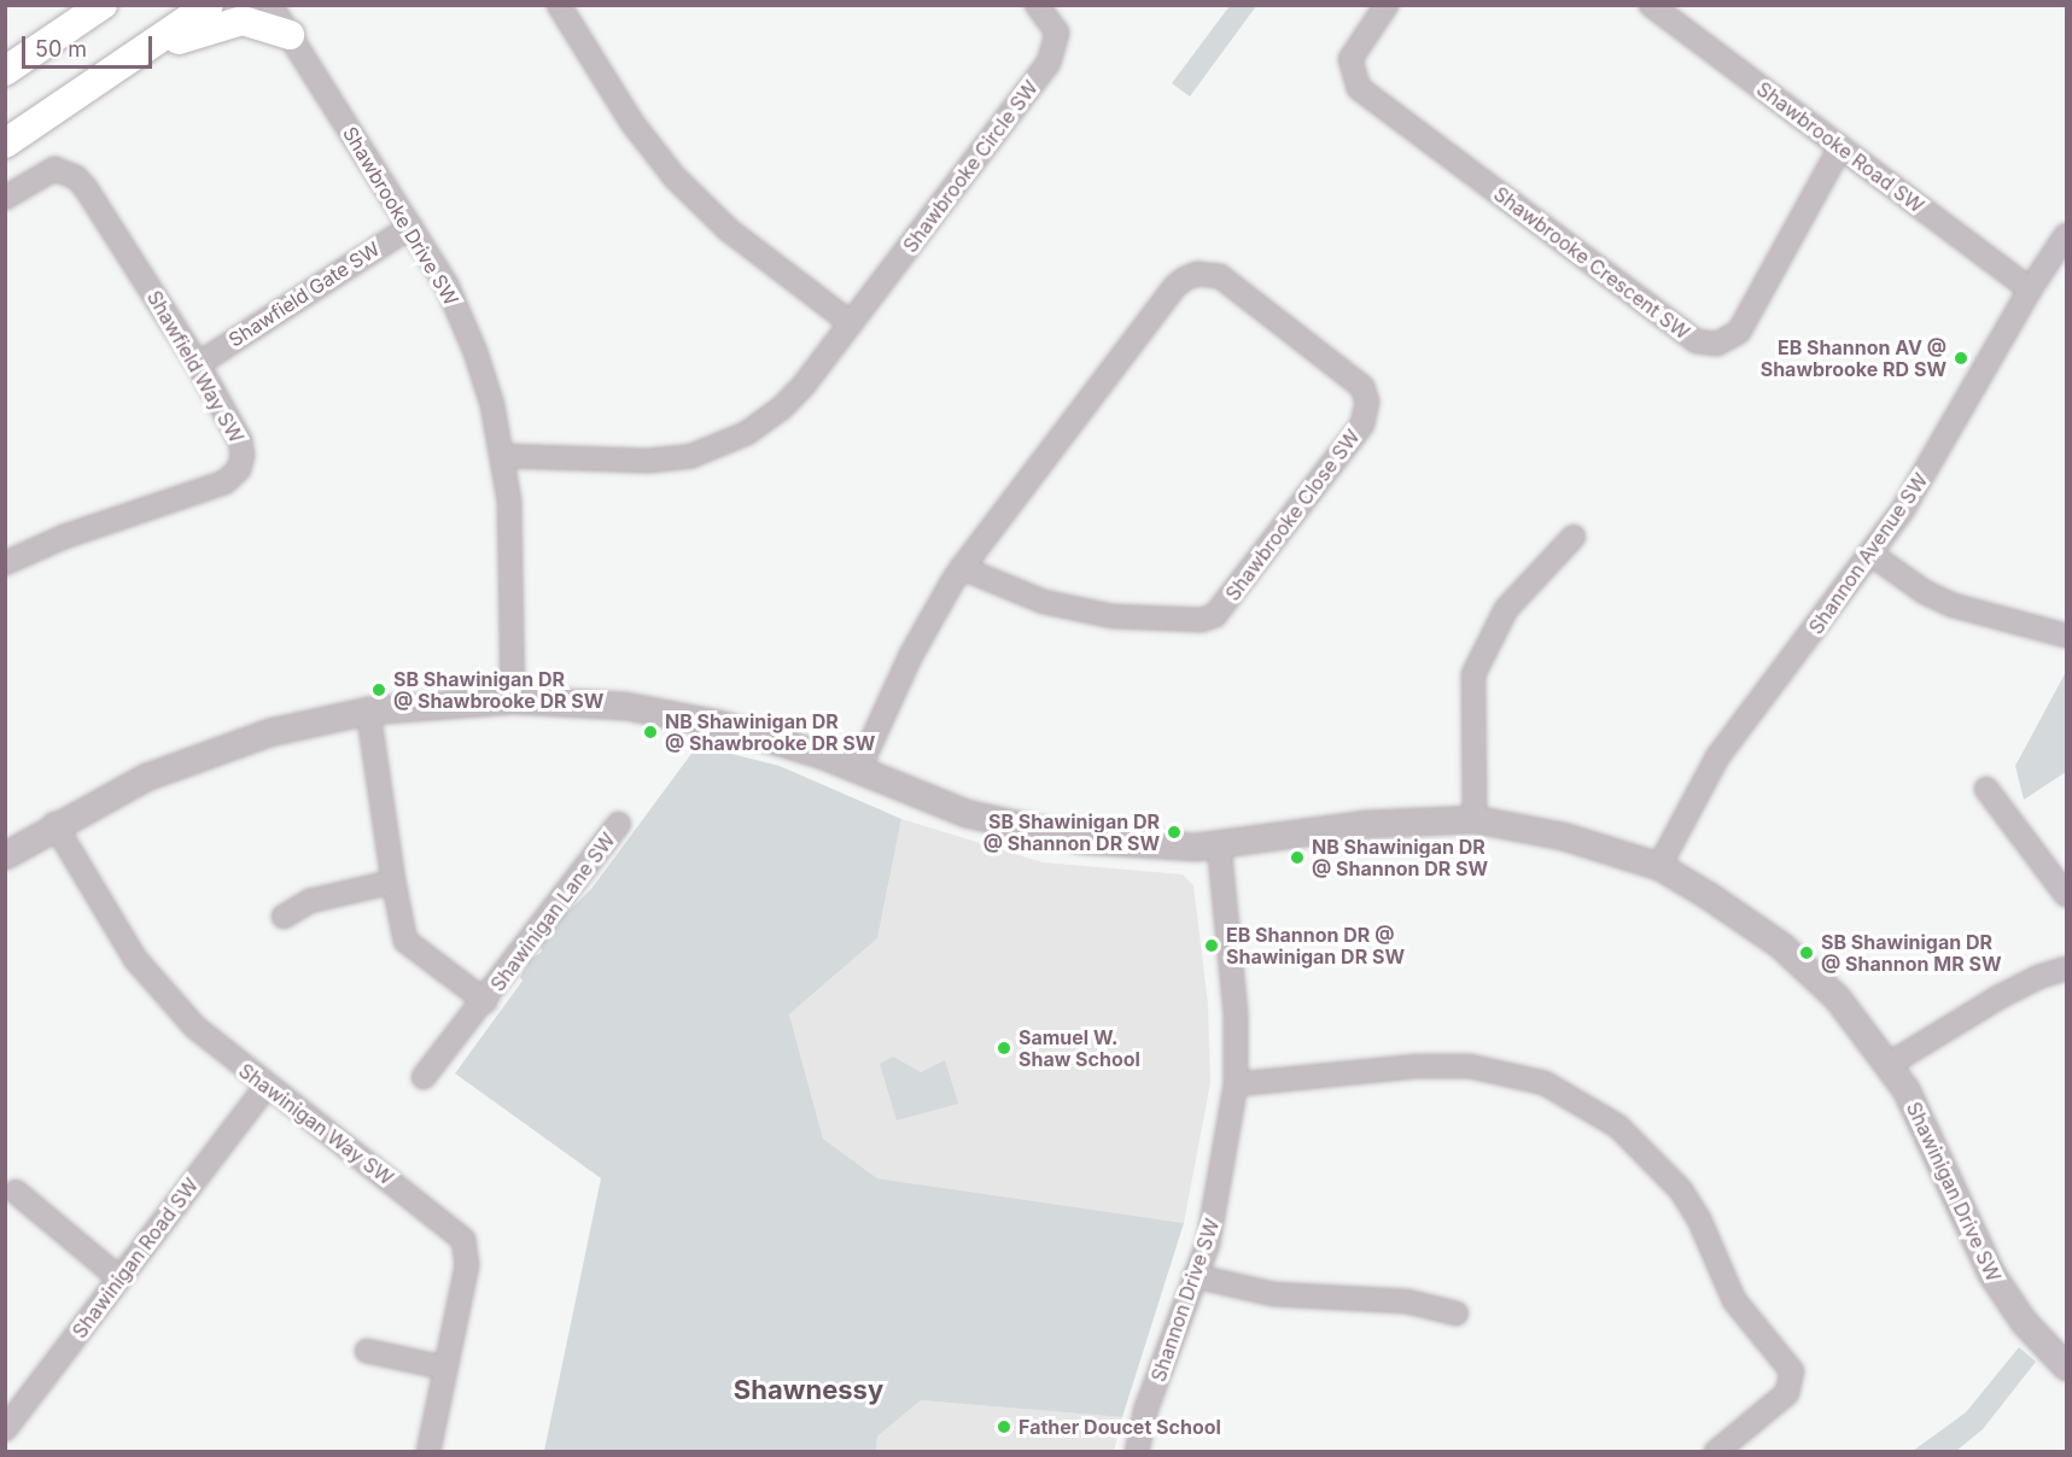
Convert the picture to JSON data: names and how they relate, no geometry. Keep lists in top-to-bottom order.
{
  "streets": {
    "street": [
      "Shawbrooke Road SW",
      "Shawbrooke Circle SW",
      "Shawbrooke Drive SW",
      "Shawbrooke Crescent SW",
      "Shawfield Gate SW",
      "Shawfield Way SW",
      "Shawbrooke Close SW",
      "Shannon Avenue SW",
      "Shawinigan Lane SW",
      "Shawinigan Way SW",
      "Shawinigan Drive SW",
      "Shawinigan Road SW",
      "Shannon Drive SW"
    ]
  },
  "crossings": [
    ["Shawbrooke Road SW", "Shawbrooke Crescent SW"],
    ["Shawbrooke Road SW", "Shannon Avenue SW"],
    ["Shawbrooke Circle SW", "Shawbrooke Drive SW"],
    ["Shawbrooke Drive SW", "Shawfield Gate SW"],
    ["Shawbrooke Drive SW", "Shawinigan Drive SW"],
    ["Shawfield Gate SW", "Shawfield Way SW"],
    ["Shawbrooke Close SW", "Shawinigan Drive SW"],
    ["Shannon Avenue SW", "Shawinigan Drive SW"],
    ["Shawinigan Lane SW", "Shawinigan Drive SW"],
    ["Shawinigan Way SW", "Shawinigan Drive SW"],
    ["Shawinigan Way SW", "Shawinigan Road SW"],
    ["Shawinigan Drive SW", "Shannon Drive SW"]
  ],
  "districts": ["Shawnessy"],
  "places": [
    "EB Shannon AV @ Shawbrooke RD SW",
    "SB Shawinigan DR @ Shawbrooke DR SW",
    "NB Shawinigan DR @ Shawbrooke DR SW",
    "SB Shawinigan DR @ Shannon DR SW",
    "NB Shawinigan DR @ Shannon DR SW",
    "EB Shannon DR @ Shawinigan DR SW",
    "SB Shawinigan DR @ Shannon MR SW",
    "Samuel W. Shaw School",
    "Father Doucet School"
  ],
  "scale_bar": "50 m"
}
